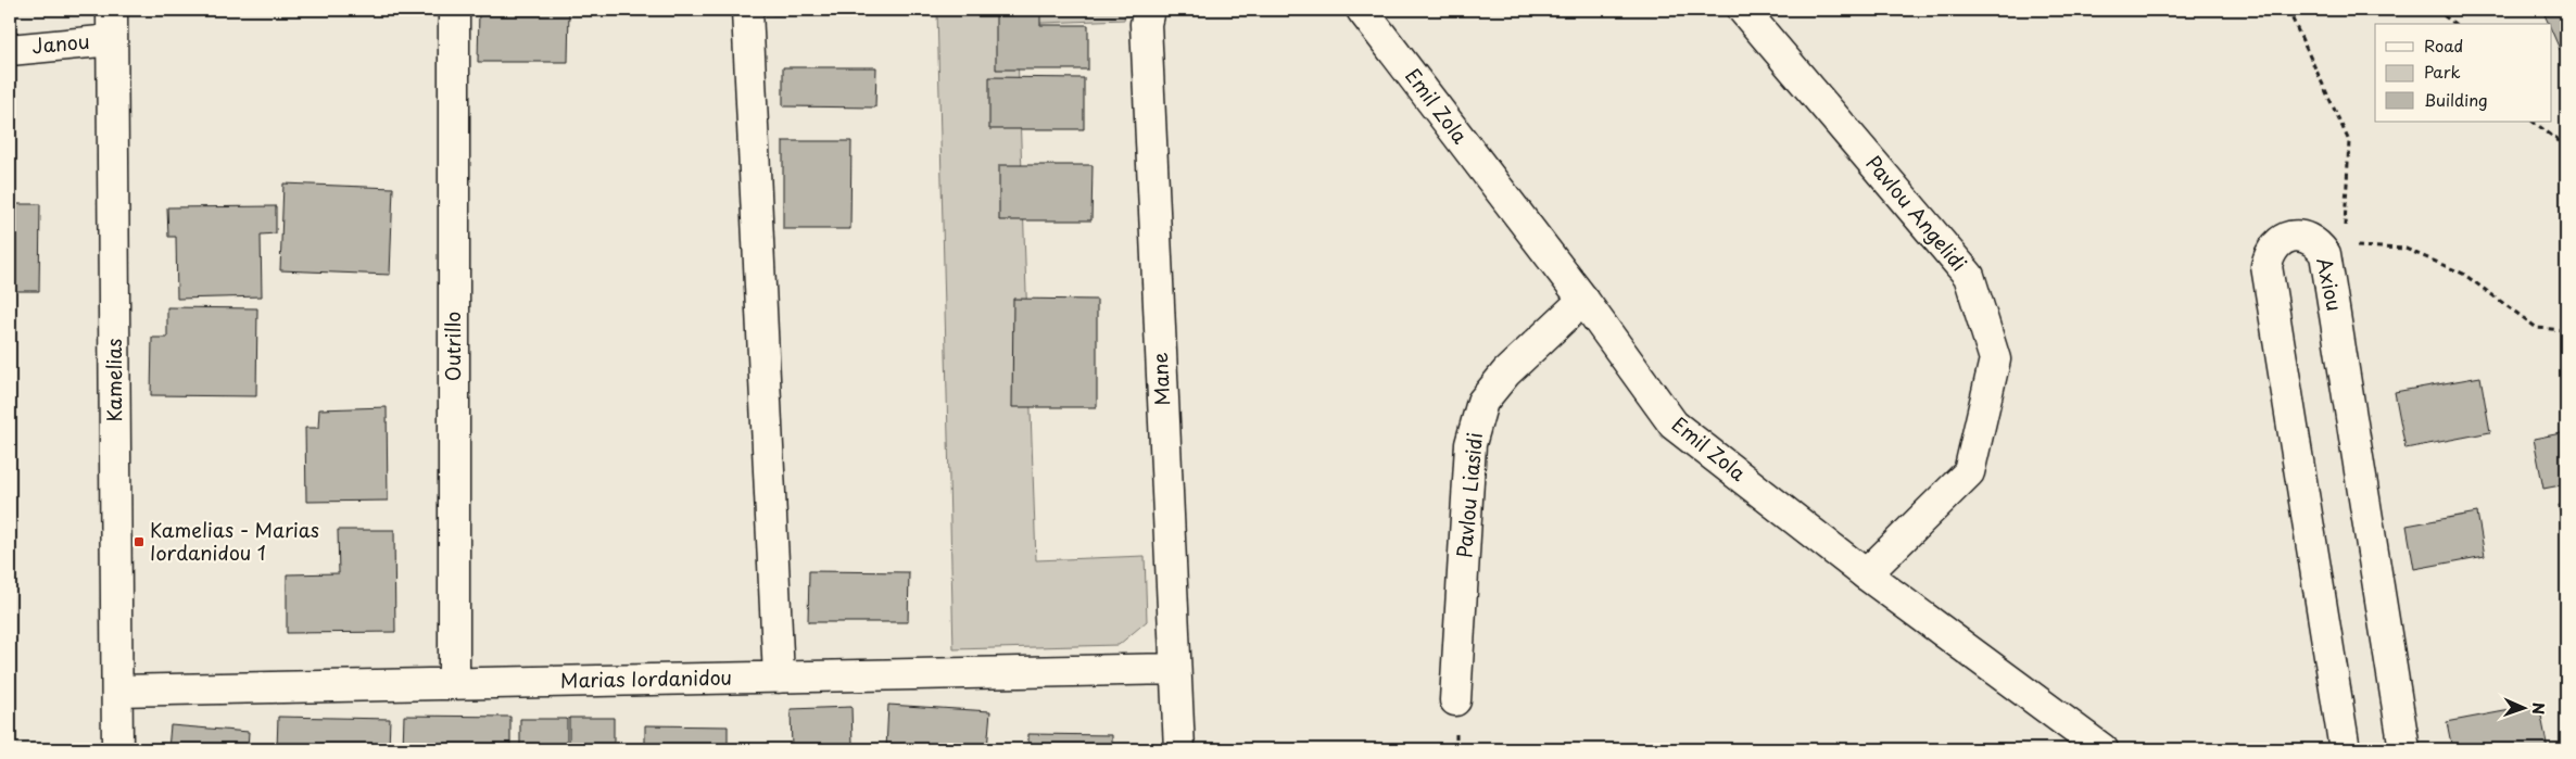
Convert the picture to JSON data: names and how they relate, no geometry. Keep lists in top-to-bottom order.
{
  "streets": {
    "street": [
      "Janou",
      "Emil Zola",
      "Pavlou Angelidi",
      "Axiou",
      "Outrillo",
      "Mane",
      "Kamelias",
      "Pavlou Liasidi",
      "Marias Iordanidou"
    ]
  },
  "crossings": [
    ["Janou", "Kamelias"],
    ["Emil Zola", "Pavlou Angelidi"],
    ["Emil Zola", "Pavlou Liasidi"],
    ["Outrillo", "Marias Iordanidou"],
    ["Mane", "Marias Iordanidou"],
    ["Kamelias", "Marias Iordanidou"]
  ],
  "places": {
    "transit": ["Kamelias - Marias Iordanidou 1"]
  },
  "legend": ["Road", "Park", "Building"],
  "north": "right"
}
